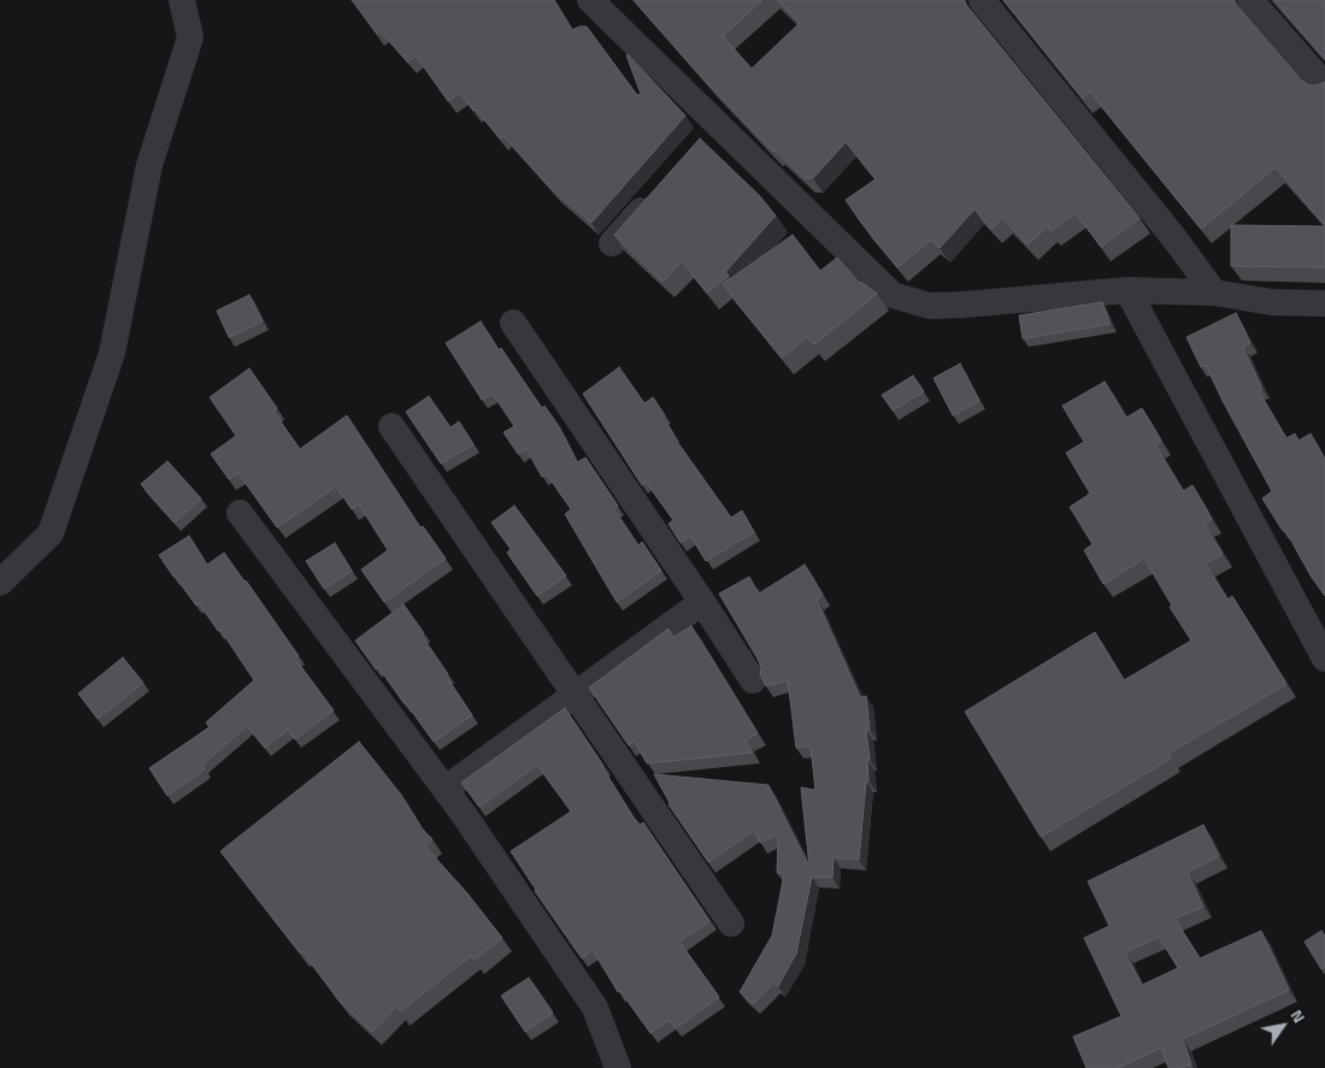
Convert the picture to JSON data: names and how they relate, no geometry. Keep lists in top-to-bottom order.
{
  "north": "top right"
}
